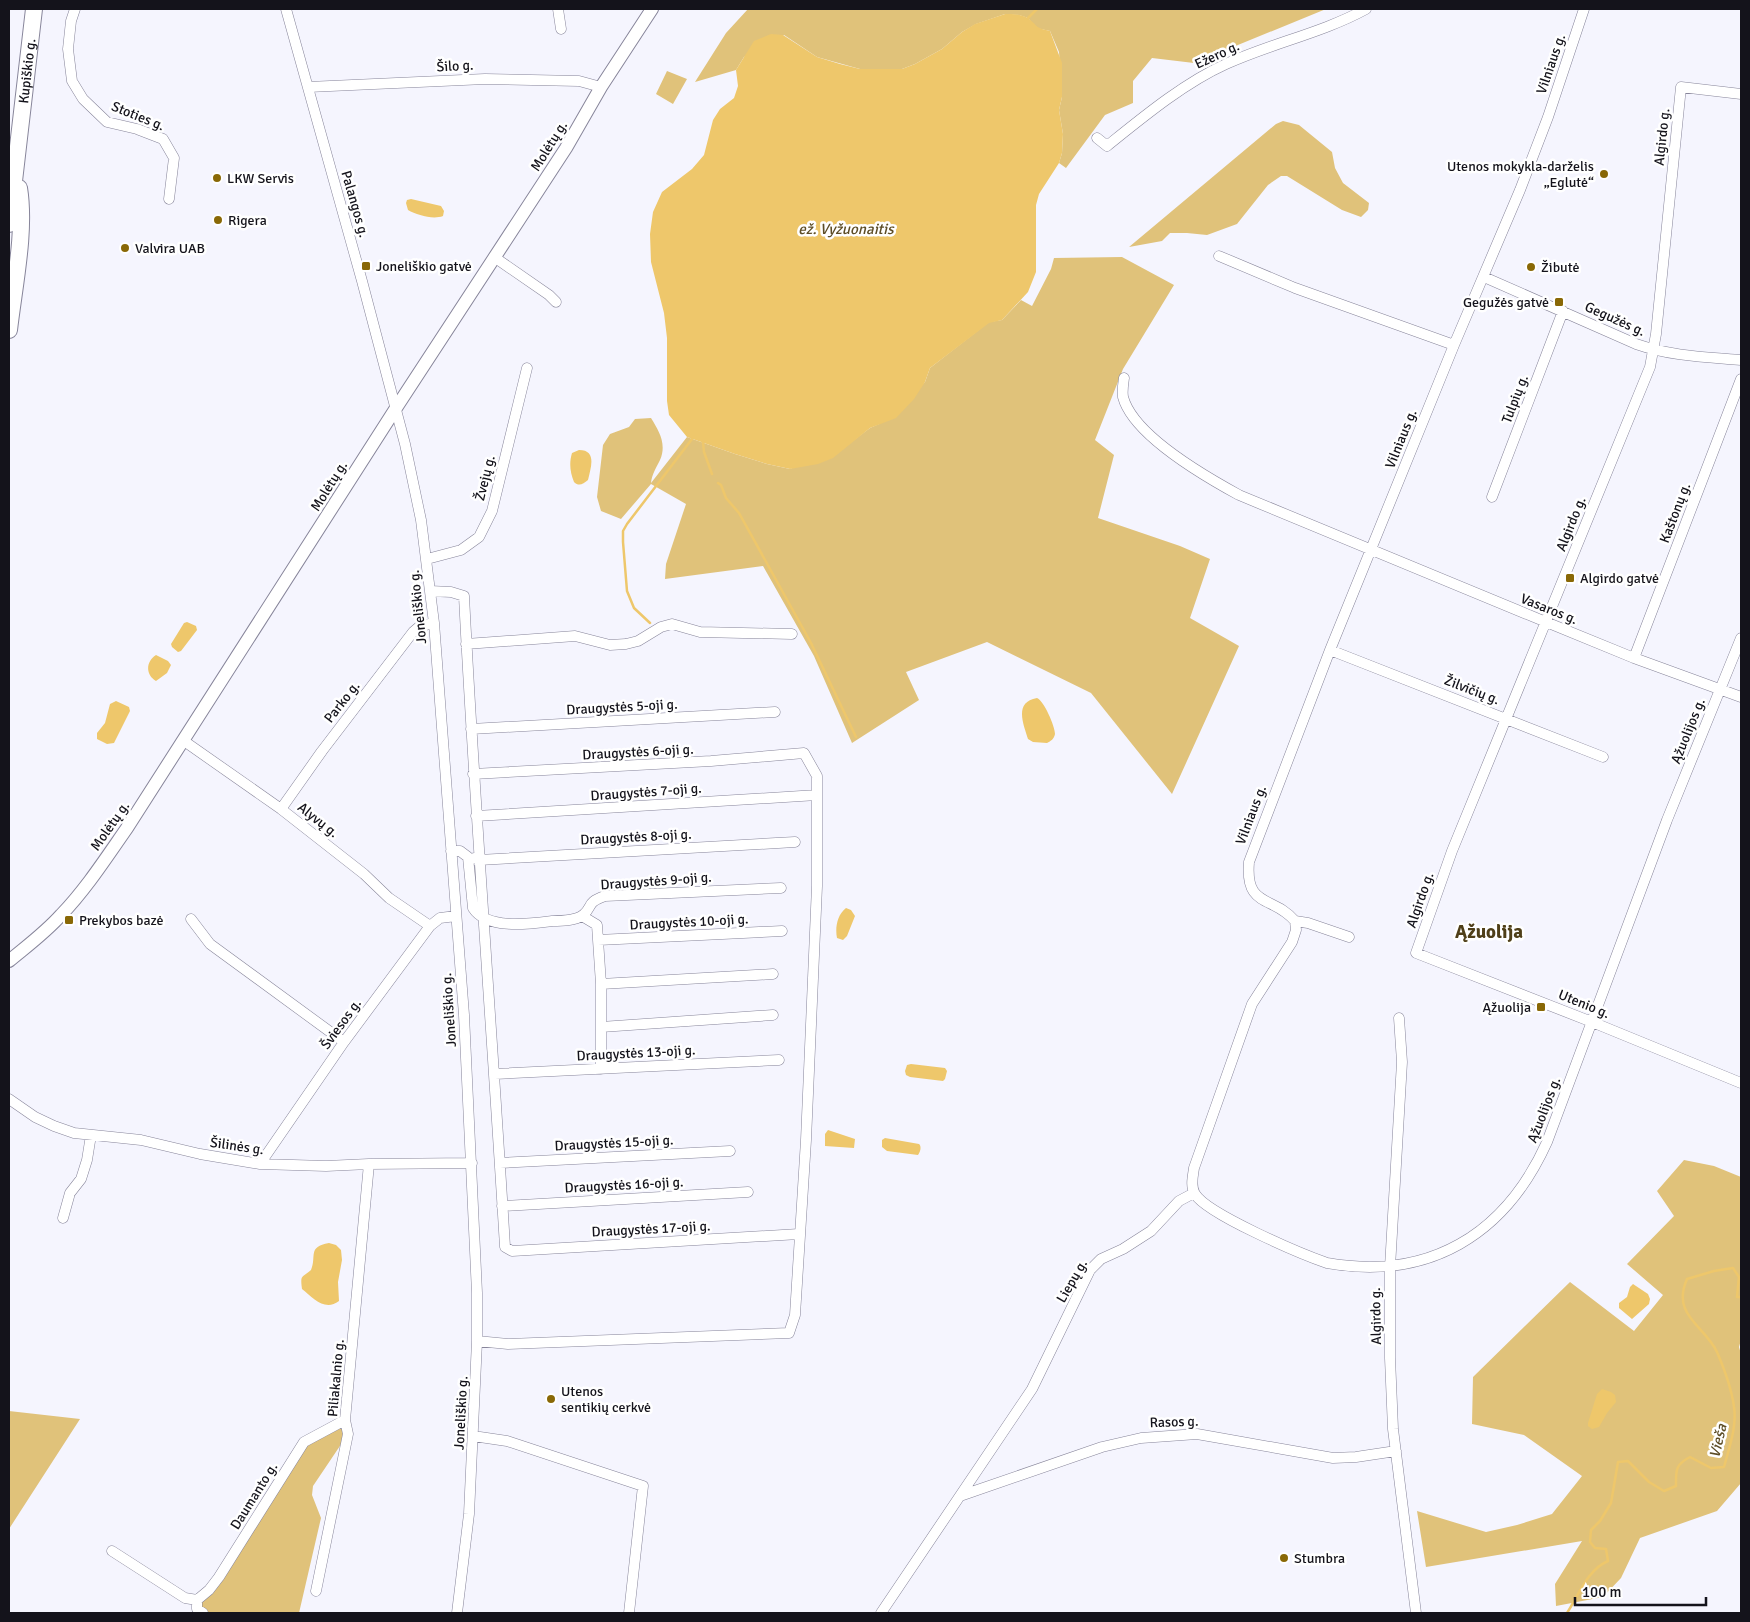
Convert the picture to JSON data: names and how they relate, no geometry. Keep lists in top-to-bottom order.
{
  "streets": {
    "highway": ["Kupiškio g."],
    "street": [
      "Ežero g.",
      "Vilniaus g.",
      "Šilo g.",
      "Stoties g.",
      "Algirdo g.",
      "Molėtų g.",
      "Palangos g.",
      "Gegužės g.",
      "Tulpių g.",
      "Žvejų g.",
      "Kaštonų g.",
      "Joneliškio g.",
      "Vasaros g.",
      "Žilvičių g.",
      "Parko g.",
      "Draugystės 5-oji g.",
      "Ąžuolijos g.",
      "Draugystės 6-oji g.",
      "Draugystės 7-oji g.",
      "Alyvų g.",
      "Draugystės 8-oji g.",
      "Draugystės 9-oji g.",
      "Draugystės 10-oji g.",
      "Utenio g.",
      "Šviesos g.",
      "Draugystės 13-oji g.",
      "Draugystės 15-oji g.",
      "Šilinės g.",
      "Draugystės 16-oji g.",
      "Draugystės 17-oji g.",
      "Liepų g.",
      "Piliakalnio g.",
      "Rasos g.",
      "Daumanto g."
    ]
  },
  "crossings": [
    ["Vilniaus g.", "Gegužės g."],
    ["Vilniaus g.", "Vasaros g."],
    ["Vilniaus g.", "Žilvičių g."],
    ["Šilo g.", "Molėtų g."],
    ["Šilo g.", "Palangos g."],
    ["Algirdo g.", "Gegužės g."],
    ["Algirdo g.", "Vasaros g."],
    ["Algirdo g.", "Žilvičių g."],
    ["Algirdo g.", "Ąžuolijos g."],
    ["Algirdo g.", "Utenio g."],
    ["Algirdo g.", "Rasos g."],
    ["Molėtų g.", "Palangos g."],
    ["Molėtų g.", "Joneliškio g."],
    ["Molėtų g.", "Alyvų g."],
    ["Palangos g.", "Joneliškio g."],
    ["Gegužės g.", "Tulpių g."],
    ["Žvejų g.", "Joneliškio g."],
    ["Kaštonų g.", "Vasaros g."],
    ["Joneliškio g.", "Parko g."],
    ["Joneliškio g.", "Draugystės 8-oji g."],
    ["Joneliškio g.", "Šilinės g."],
    ["Vasaros g.", "Ąžuolijos g."],
    ["Parko g.", "Alyvų g."],
    ["Ąžuolijos g.", "Utenio g."],
    ["Ąžuolijos g.", "Liepų g."],
    ["Draugystės 6-oji g.", "Draugystės 7-oji g."],
    ["Alyvų g.", "Šviesos g."],
    ["Šviesos g.", "Šilinės g."],
    ["Šilinės g.", "Piliakalnio g."],
    ["Draugystės 16-oji g.", "Draugystės 17-oji g."],
    ["Liepų g.", "Rasos g."],
    ["Piliakalnio g.", "Daumanto g."]
  ],
  "districts": ["Ąžuolija"],
  "water": ["ež. Vyžuonaitis", "Vieša"],
  "places": {
    "other": [
      "Utenos mokykla-darželis „Eglutė“",
      "LKW Servis",
      "Rigera",
      "Valvira UAB",
      "Žibutė",
      "Utenos sentikių cerkvė",
      "Stumbra"
    ],
    "transit": [
      "Joneliškio gatvė",
      "Gegužės gatvė",
      "Algirdo gatvė",
      "Prekybos bazė",
      "Ąžuolija"
    ]
  },
  "scale_bar": "100 m"
}
